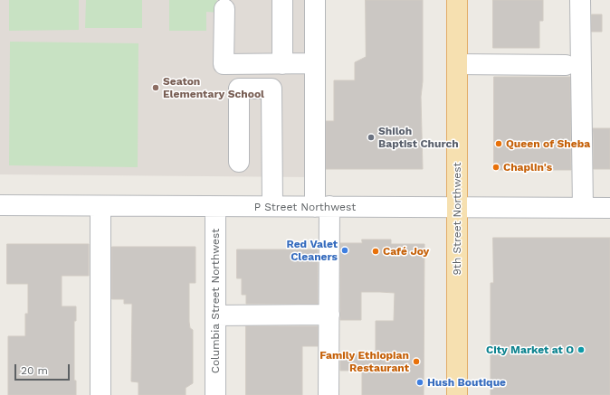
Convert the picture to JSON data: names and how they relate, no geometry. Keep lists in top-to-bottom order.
{
  "streets": {
    "main road": ["9th Street Northwest"],
    "street": ["P Street Northwest", "Columbia Street Northwest"]
  },
  "crossings": [
    ["P Street Northwest", "9th Street Northwest"],
    ["P Street Northwest", "Columbia Street Northwest"]
  ],
  "places": [
    "Seaton Elementary School",
    "Shiloh Baptist Church",
    "Queen of Sheba",
    "Chaplin's",
    "Red Valet Cleaners",
    "Café Joy",
    "City Market at O",
    "Family Ethiopian Restaurant",
    "Hush Boutique"
  ],
  "scale_bar": "20 m"
}
